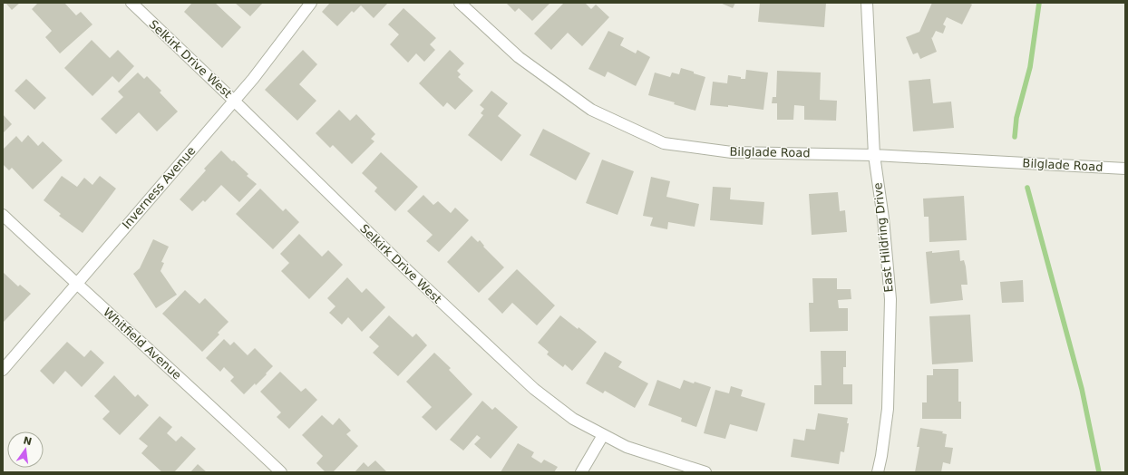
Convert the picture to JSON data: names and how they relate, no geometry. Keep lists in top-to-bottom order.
{
  "streets": {
    "street": [
      "Selkirk Drive West",
      "Bilglade Road",
      "Inverness Avenue",
      "East Hildring Drive",
      "Whitfield Avenue"
    ]
  },
  "crossings": [
    ["Selkirk Drive West", "Inverness Avenue"],
    ["Bilglade Road", "East Hildring Drive"],
    ["Inverness Avenue", "Whitfield Avenue"]
  ],
  "north": "top"
}
